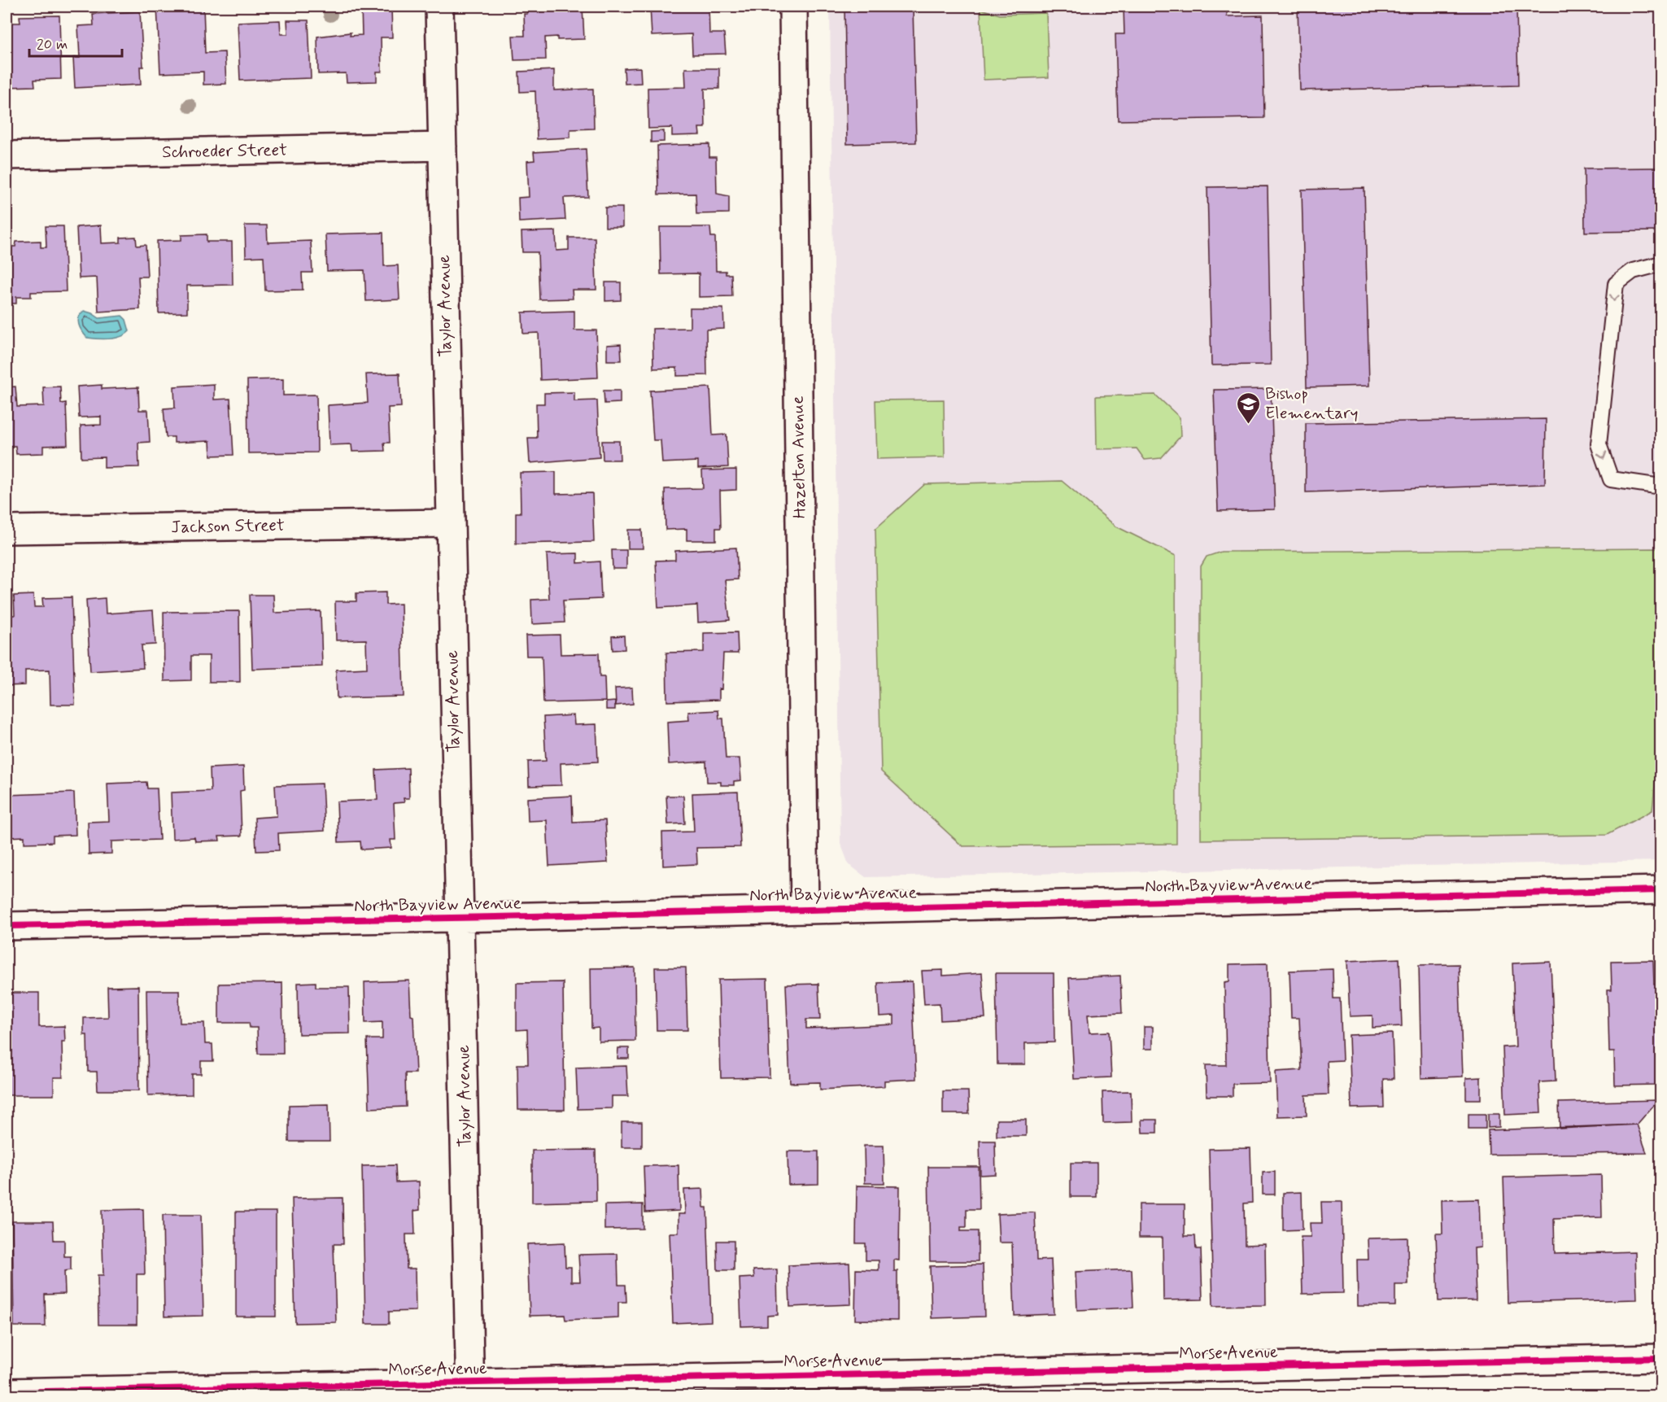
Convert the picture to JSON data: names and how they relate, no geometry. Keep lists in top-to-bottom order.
{
  "streets": {
    "street": [
      "Schroeder Street",
      "Taylor Avenue",
      "Hazelton Avenue",
      "Jackson Street",
      "North Bayview Avenue",
      "Morse Avenue"
    ]
  },
  "crossings": [
    ["Schroeder Street", "Taylor Avenue"],
    ["Taylor Avenue", "Jackson Street"],
    ["Taylor Avenue", "North Bayview Avenue"],
    ["Taylor Avenue", "Morse Avenue"],
    ["Hazelton Avenue", "North Bayview Avenue"]
  ],
  "places": {
    "school or university": ["Bishop Elementary"]
  },
  "scale_bar": "20 m"
}
